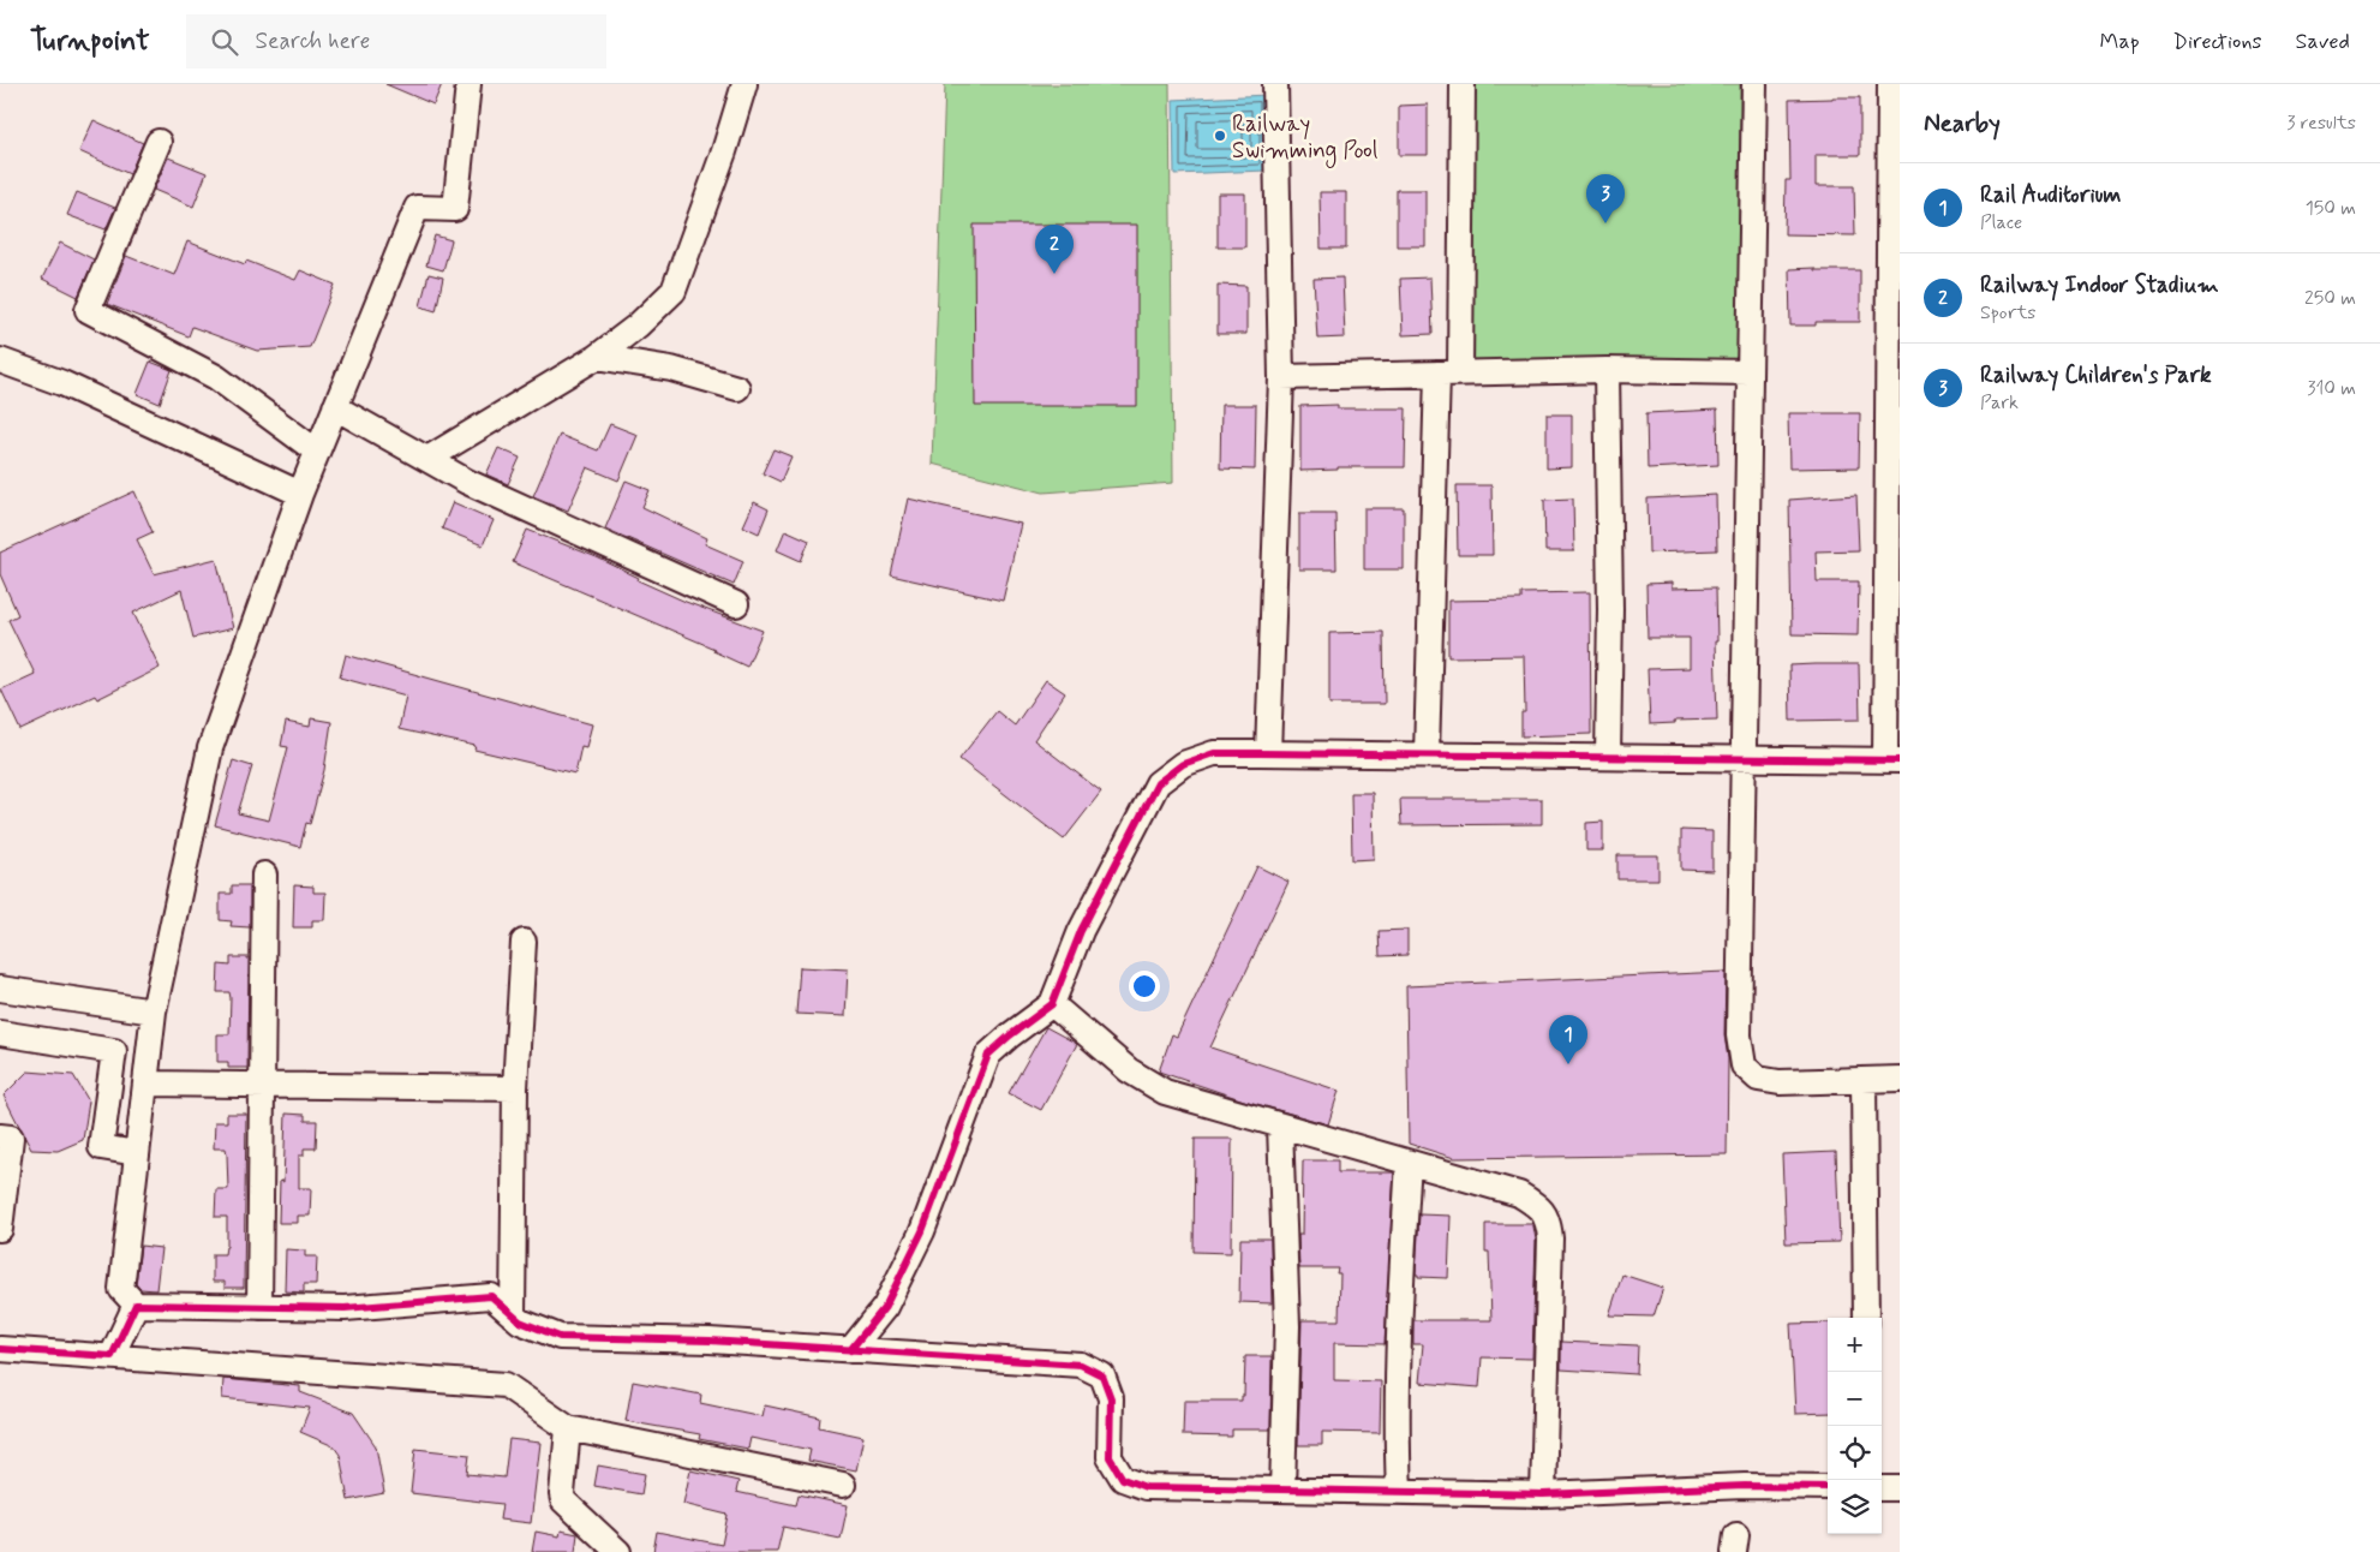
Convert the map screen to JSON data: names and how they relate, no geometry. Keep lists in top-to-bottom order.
{
  "places": ["Railway Swimming Pool"],
  "page": {
    "header": "Turnpoint",
    "search": "Search here",
    "nav": ["Map", "Directions", "Saved"],
    "heading": ["Nearby", "3 results"],
    "list": [
      {
        "mark": "1",
        "name": "Rail Auditorium",
        "note": "Place",
        "value": "150 m"
      },
      {
        "mark": "2",
        "name": "Railway Indoor Stadium",
        "note": "Sports",
        "value": "250 m"
      },
      {
        "mark": "3",
        "name": "Railway Children's Park",
        "note": "Park",
        "value": "310 m"
      }
    ],
    "pins": ["3", "2", "1"],
    "map_buttons": ["+", "−"]
  }
}
